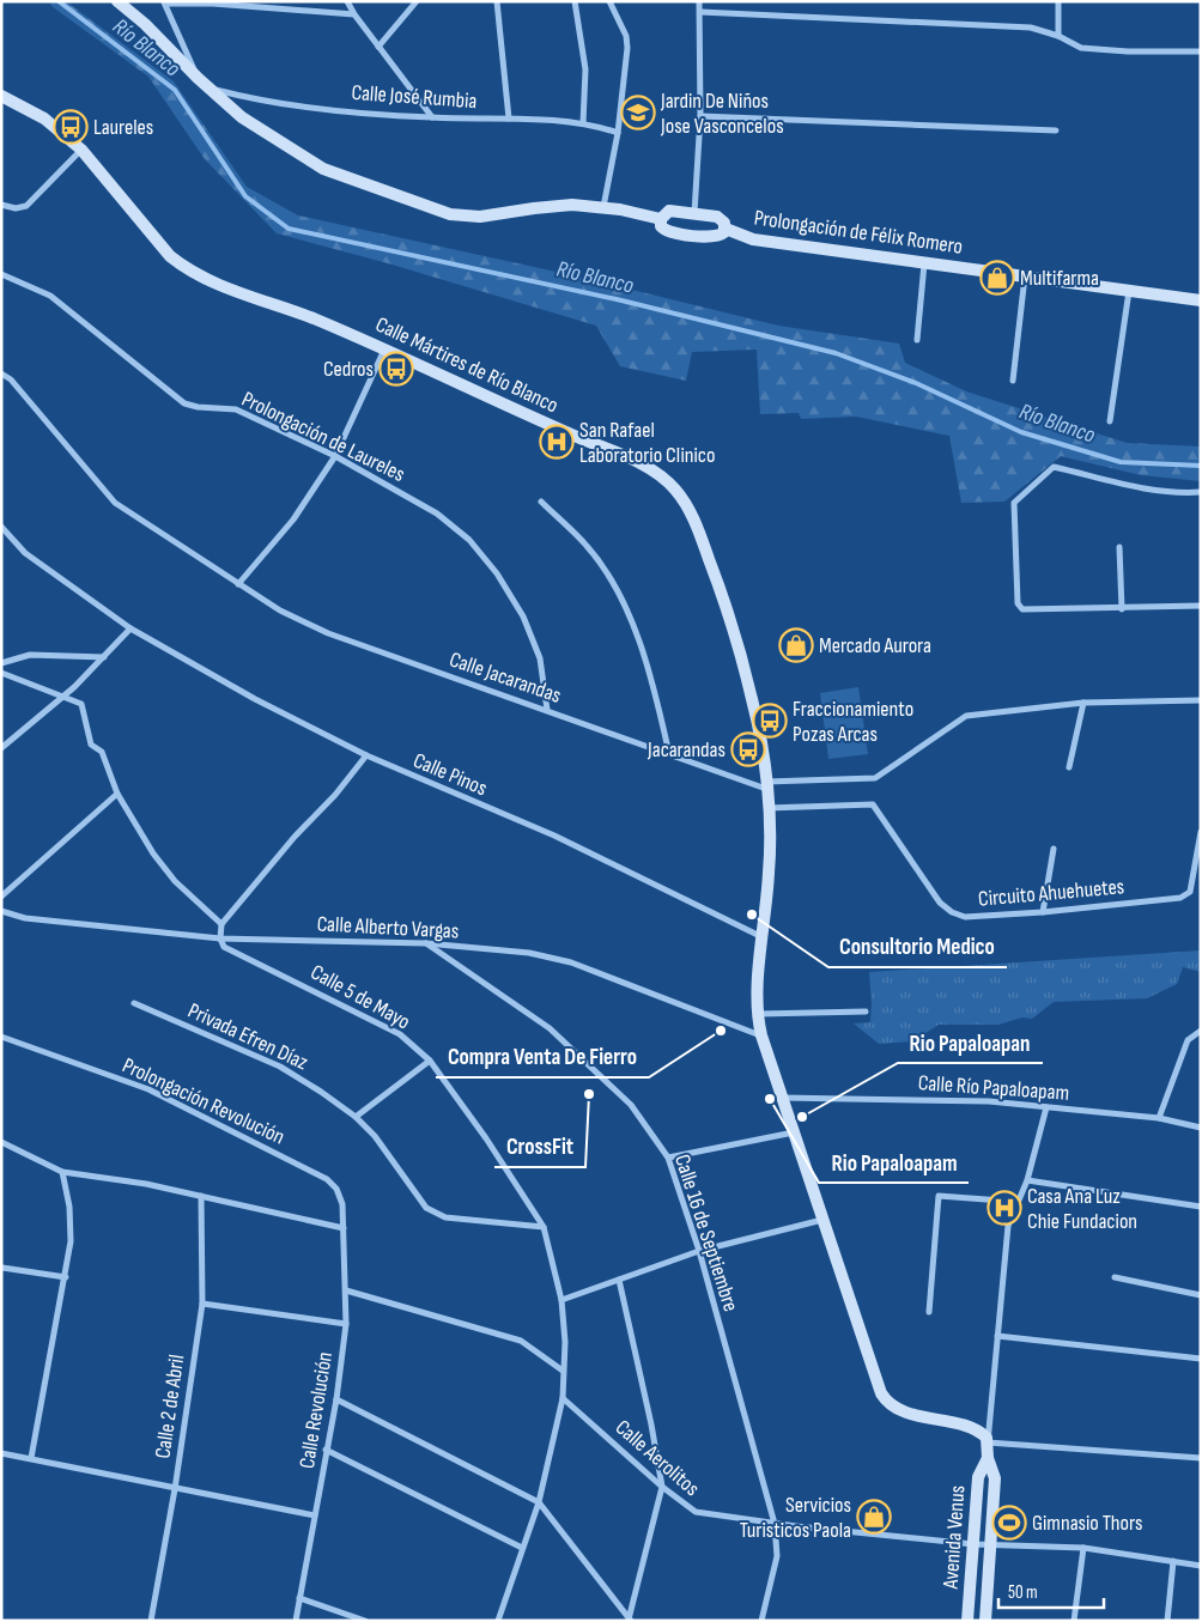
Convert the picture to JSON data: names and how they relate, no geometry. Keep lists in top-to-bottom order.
{
  "streets": {
    "main road": ["Prolongación de Félix Romero", "Calle Mártires de Río Blanco", "Avenida Venus"],
    "street": [
      "Calle José Rumbia",
      "Prolongación de Laureles",
      "Calle Jacarandas",
      "Calle Pinos",
      "Circuito Ahuehuetes",
      "Calle Alberto Vargas",
      "Calle 5 de Mayo",
      "Privada Efren Díaz",
      "Calle Río Papaloapam",
      "Prolongación Revolución",
      "Calle 16 de Septiembre",
      "Calle 2 de Abril",
      "Calle Revolución",
      "Calle Aerolitos"
    ]
  },
  "crossings": [
    ["Calle Mártires de Río Blanco", "Calle Jacarandas"],
    ["Calle Mártires de Río Blanco", "Calle Pinos"],
    ["Calle Mártires de Río Blanco", "Circuito Ahuehuetes"],
    ["Calle Mártires de Río Blanco", "Calle Alberto Vargas"],
    ["Calle Mártires de Río Blanco", "Calle Río Papaloapam"],
    ["Calle Mártires de Río Blanco", "Avenida Venus"],
    ["Prolongación de Laureles", "Calle Jacarandas"],
    ["Calle Alberto Vargas", "Calle 5 de Mayo"],
    ["Calle Alberto Vargas", "Calle 16 de Septiembre"],
    ["Calle 5 de Mayo", "Privada Efren Díaz"],
    ["Calle 5 de Mayo", "Calle Aerolitos"],
    ["Prolongación Revolución", "Calle Revolución"],
    ["Calle 16 de Septiembre", "Calle Aerolitos"],
    ["Calle Aerolitos", "Avenida Venus"]
  ],
  "water": ["Río Blanco"],
  "places": {
    "school or university": ["Jardin De Niños Jose Vasconcelos"],
    "bus stop": [
      "Laureles",
      "Cedros",
      "Fraccionamiento Pozas Arcas",
      "Jacarandas"
    ],
    "shop": ["Multifarma", "Mercado Aurora", "Servicios Turisticos Paola"],
    "hospital": ["San Rafael Laboratorio Clinico", "Casa Ana Luz Chie Fundacion"],
    "other": [
      "Consultorio Medico",
      "Compra Venta De Fierro",
      "CrossFit",
      "Rio Papaloapam",
      "Rio Papaloapan"
    ],
    "sports": ["Gimnasio Thors"]
  },
  "scale_bar": "50 m"
}
